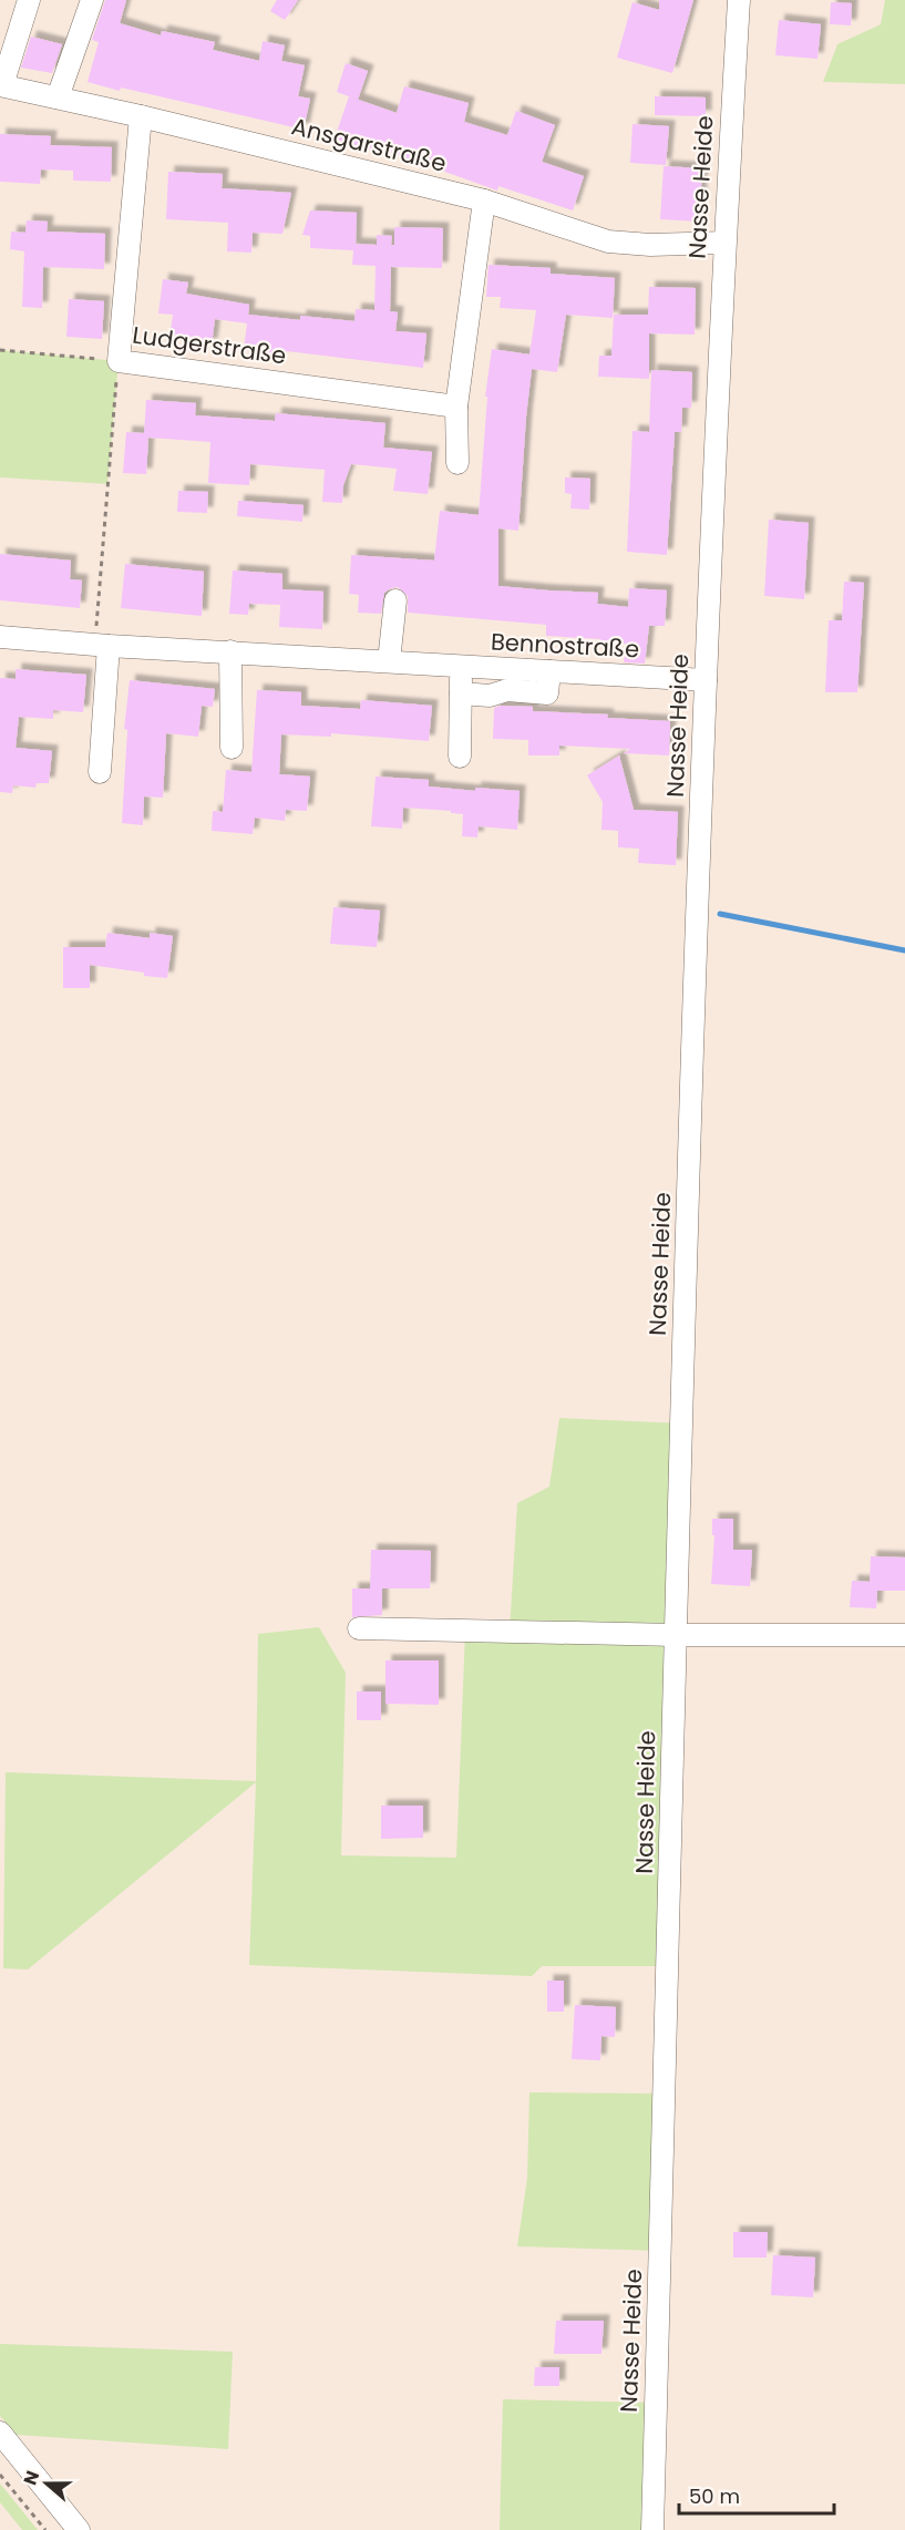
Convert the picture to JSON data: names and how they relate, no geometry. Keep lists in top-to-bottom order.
{
  "streets": {
    "street": [
      "Ansgarstraße",
      "Nasse Heide",
      "Ludgerstraße",
      "Bennostraße"
    ]
  },
  "crossings": [
    ["Ansgarstraße", "Nasse Heide"],
    ["Ansgarstraße", "Ludgerstraße"],
    ["Nasse Heide", "Bennostraße"]
  ],
  "scale_bar": "50 m",
  "north": "left"
}
